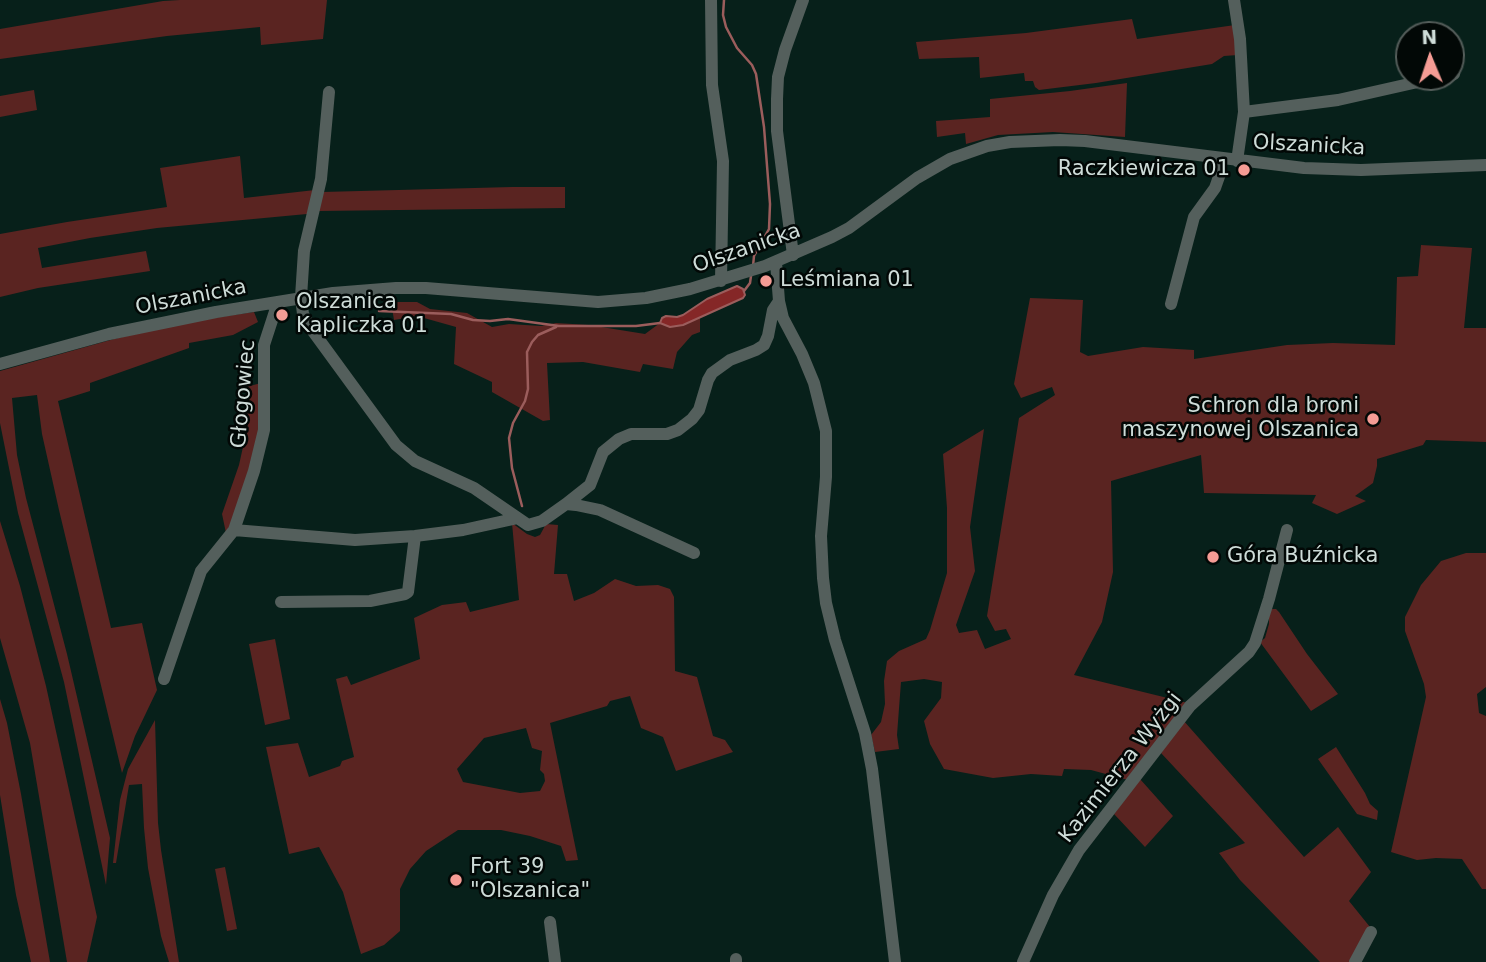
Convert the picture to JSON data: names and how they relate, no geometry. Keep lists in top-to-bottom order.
{
  "streets": {
    "street": ["Olszanicka", "Głogowiec", "Kazimierza Wyżgi"]
  },
  "crossings": [
    ["Olszanicka", "Głogowiec"]
  ],
  "places": [
    "Raczkiewicza 01",
    "Leśmiana 01",
    "Olszanica Kapliczka 01",
    "Schron dla broni maszynowej Olszanica",
    "Góra Buźnicka",
    "Fort 39 \"Olszanica\""
  ],
  "north": "top"
}
